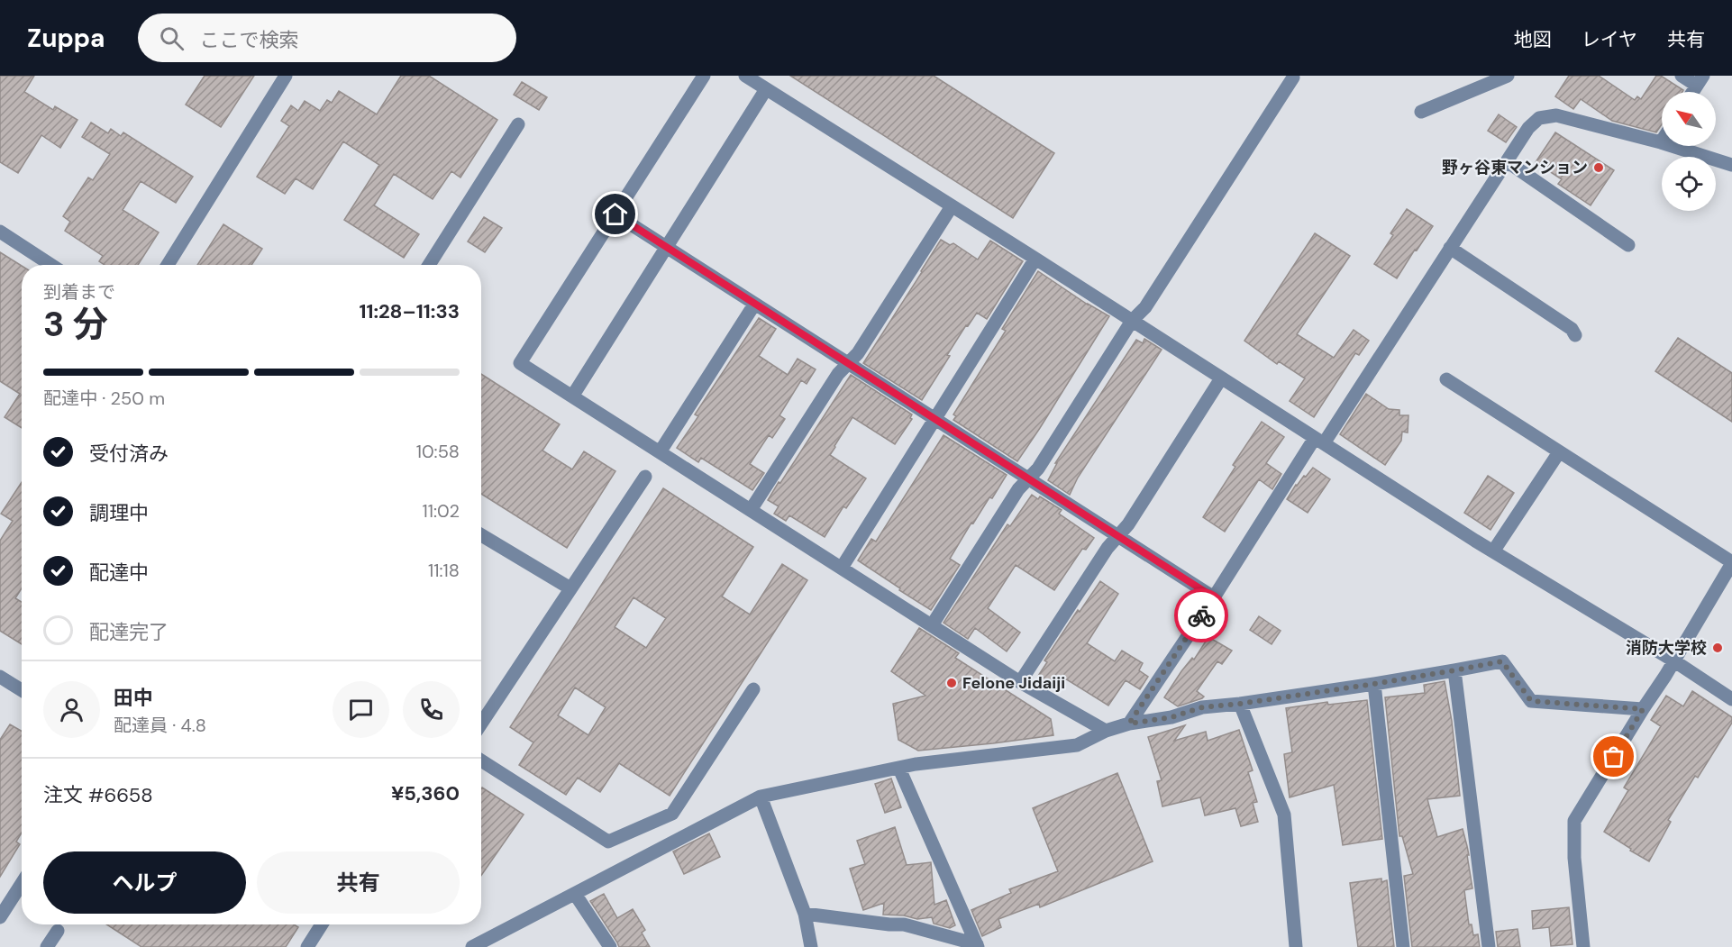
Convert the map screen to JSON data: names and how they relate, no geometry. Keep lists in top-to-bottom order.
{
  "places": ["野ヶ谷東マンション", "消防大学校", "Felone Jidaiji"],
  "north": "top left",
  "page": {
    "header": "Zuppa",
    "search": "ここで検索",
    "nav": ["地図", "レイヤ", "共有"],
    "heading": ["3 分", "到着まで", "11:28–11:33"],
    "panel": [
      "田中",
      "配達員 · 4.8",
      "注文 #6658",
      "¥5,360"
    ],
    "bar": "配達中 · 250 m",
    "list": [
      ["受付済み", "10:58"],
      ["調理中", "11:02"],
      ["配達中", "11:18"],
      "配達完了"
    ],
    "buttons": ["ヘルプ", "共有"]
  }
}
